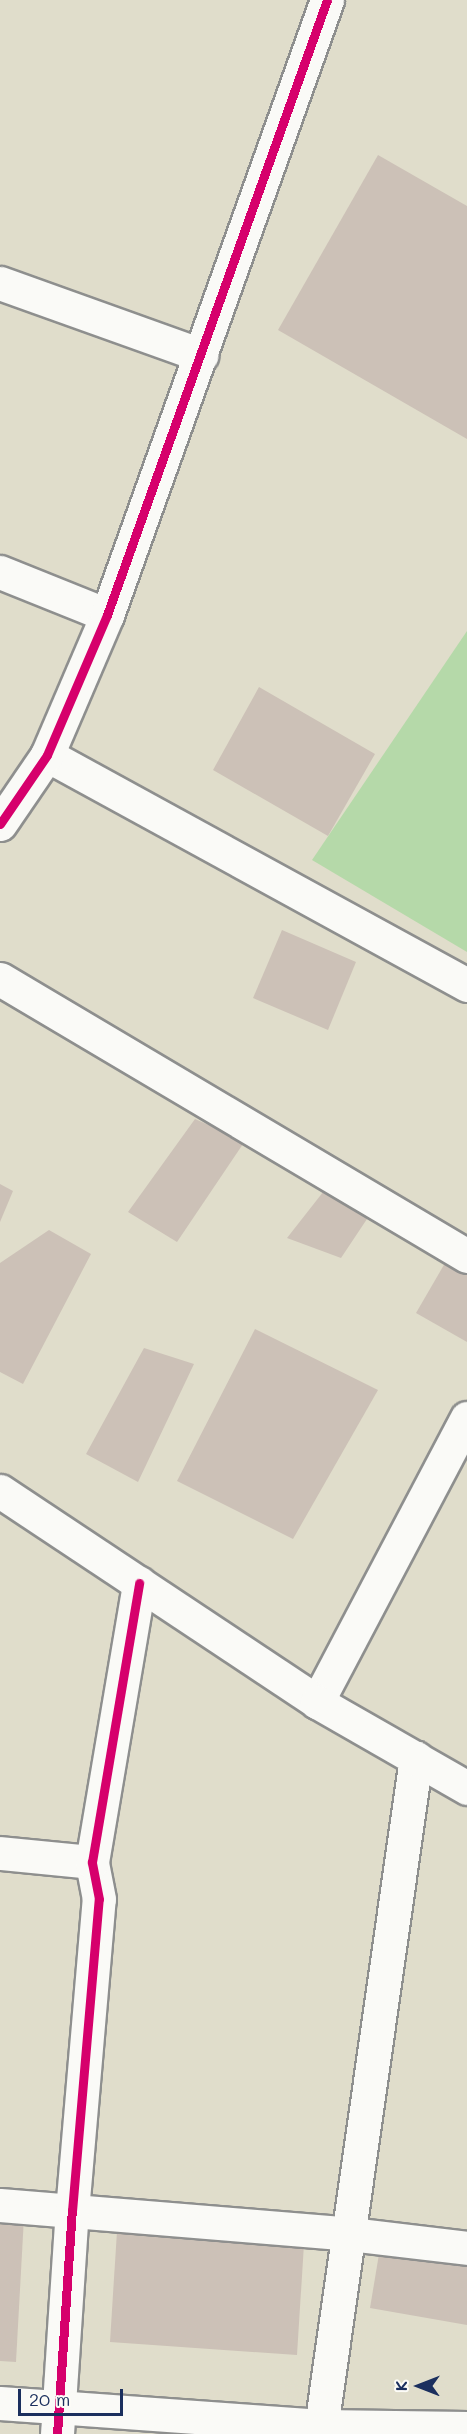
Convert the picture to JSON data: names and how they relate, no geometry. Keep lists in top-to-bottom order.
{
  "scale_bar": "20 m",
  "north": "left"
}
